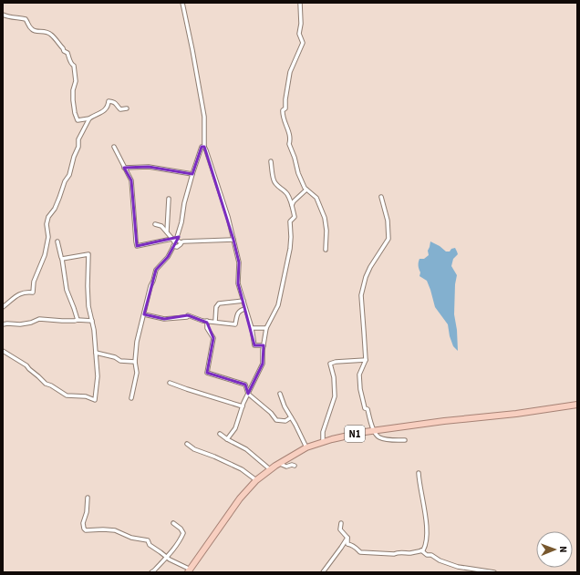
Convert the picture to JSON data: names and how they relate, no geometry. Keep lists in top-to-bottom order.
{
  "streets": {
    "highway": ["N1"]
  },
  "north": "right"
}
